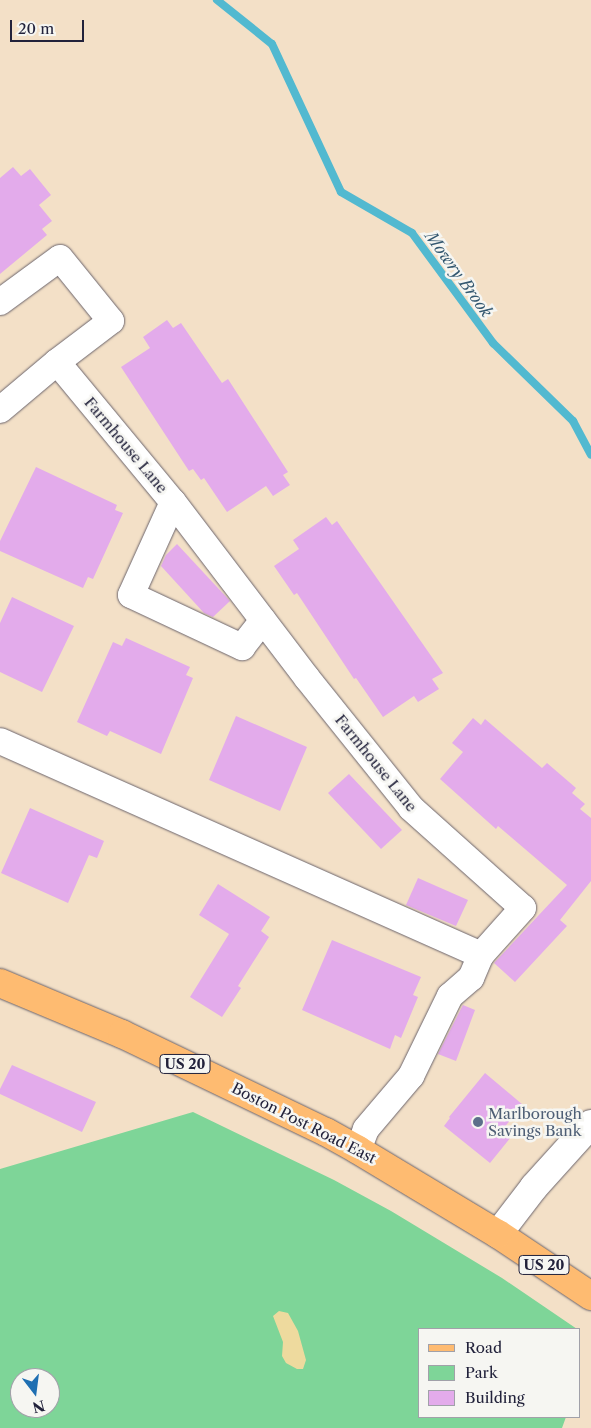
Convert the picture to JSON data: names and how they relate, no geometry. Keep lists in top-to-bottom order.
{
  "streets": {
    "main road": ["US 20", "Boston Post Road East"],
    "street": ["Farmhouse Lane"]
  },
  "water": ["Mowry Brook"],
  "places": ["Marlborough Savings Bank"],
  "legend": ["Road", "Park", "Building"],
  "scale_bar": "20 m",
  "north": "bottom"
}
